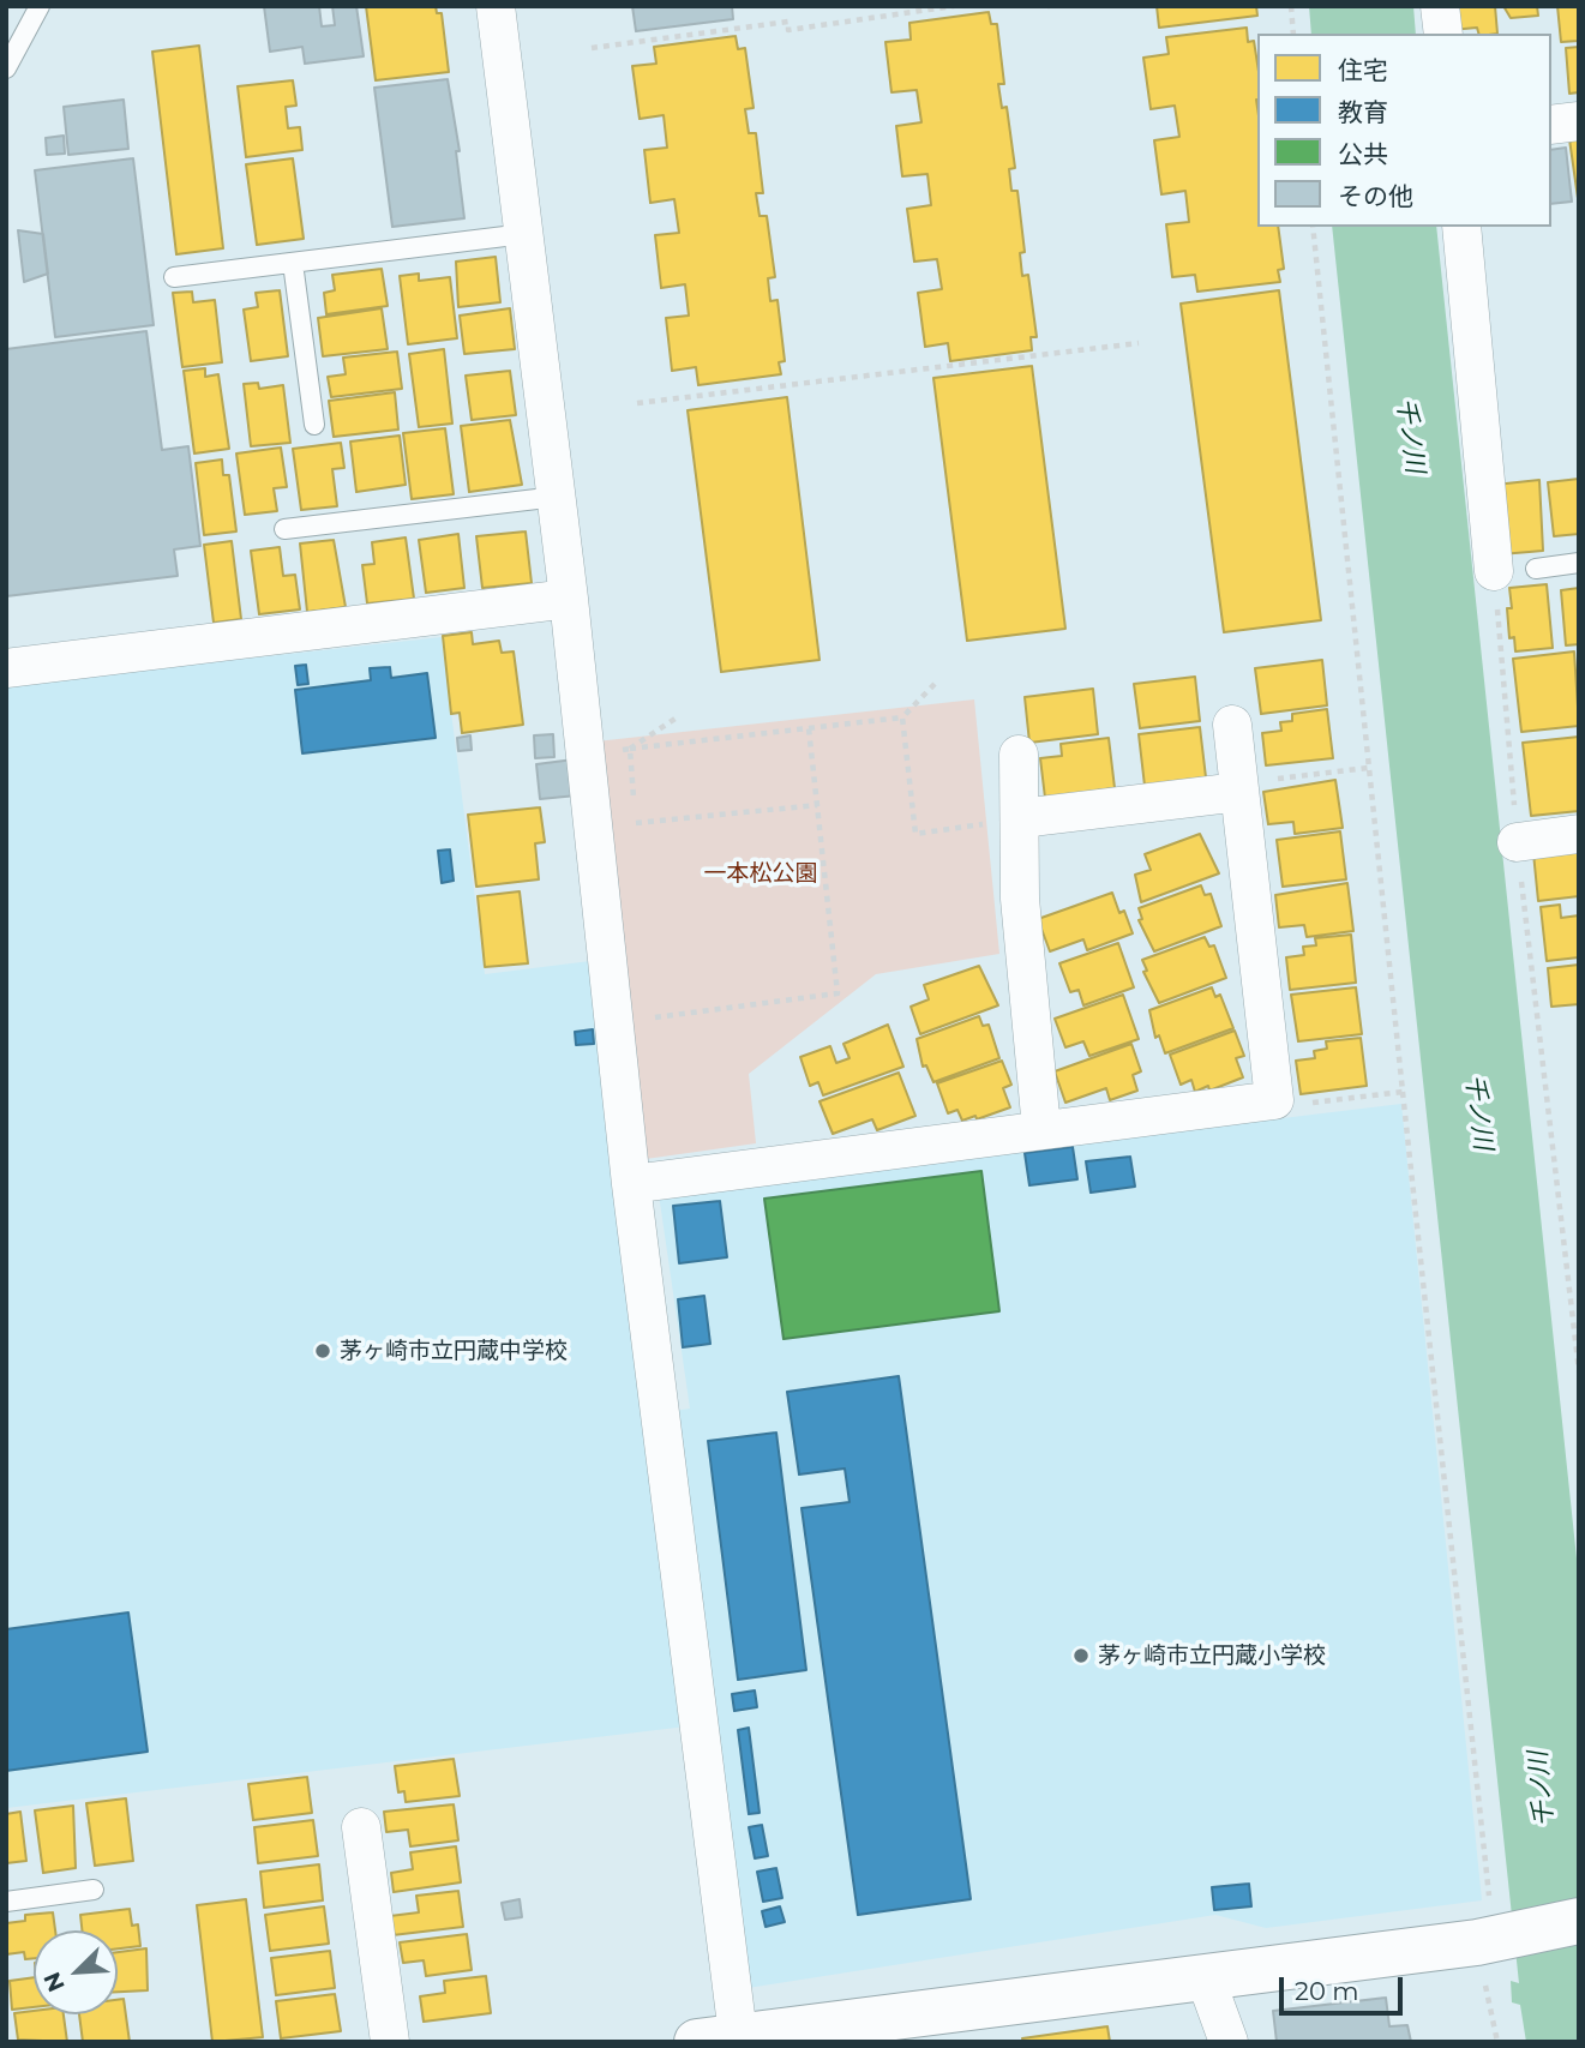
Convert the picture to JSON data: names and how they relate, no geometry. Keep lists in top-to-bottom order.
{
  "water": ["千ノ川"],
  "parks": ["一本松公園"],
  "places": ["茅ヶ崎市立円蔵中学校", "茅ヶ崎市立円蔵小学校"],
  "legend": [
    "住宅",
    "教育",
    "公共",
    "その他"
  ],
  "scale_bar": "20 m",
  "north": "bottom left"
}
